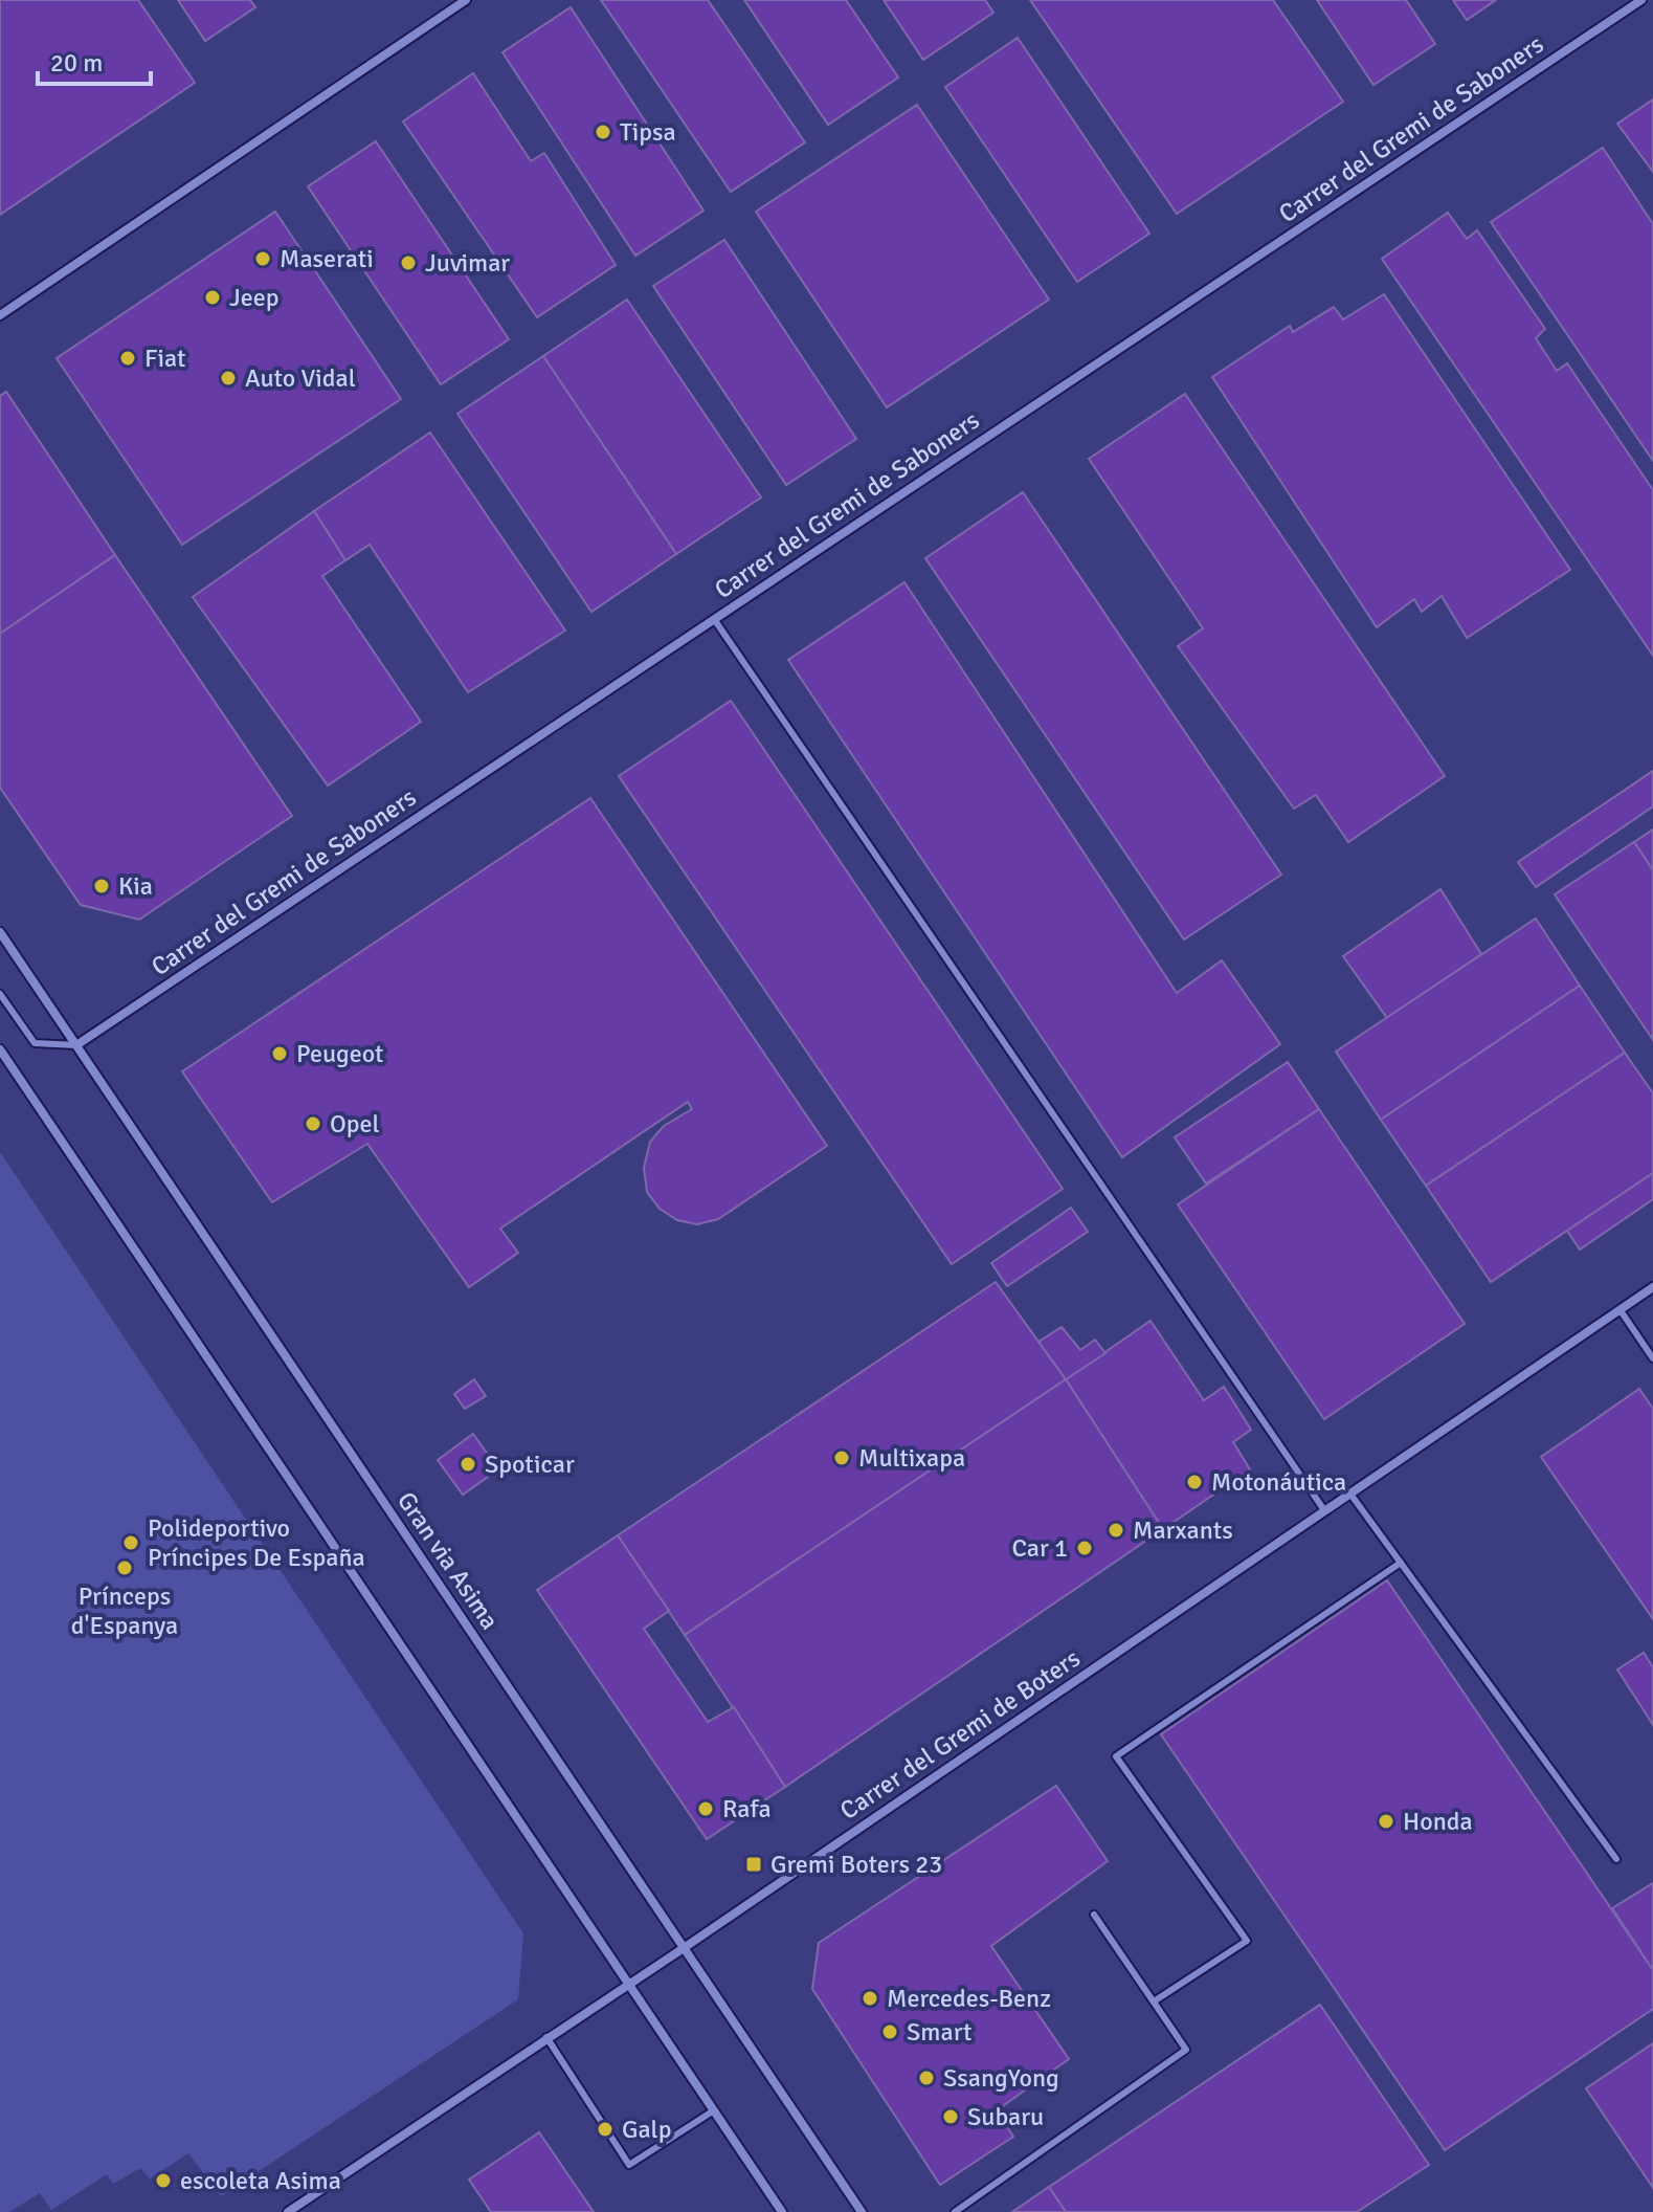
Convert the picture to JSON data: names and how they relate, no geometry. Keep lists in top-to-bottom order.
{
  "streets": {
    "street": ["Carrer del Gremi de Saboners", "Gran via Asima", "Carrer del Gremi de Boters"]
  },
  "crossings": [
    ["Carrer del Gremi de Saboners", "Gran via Asima"],
    ["Gran via Asima", "Carrer del Gremi de Boters"]
  ],
  "places": {
    "other": [
      "Tipsa",
      "Maserati",
      "Juvimar",
      "Jeep",
      "Fiat",
      "Auto Vidal",
      "Kia",
      "Peugeot",
      "Opel",
      "Multixapa",
      "Spoticar",
      "Motonáutica",
      "Marxants",
      "Polideportivo Príncipes De España",
      "Car 1",
      "Prínceps d'Espanya",
      "Rafa",
      "Honda",
      "Mercedes-Benz",
      "Smart",
      "SsangYong",
      "Subaru",
      "Galp",
      "escoleta Asima"
    ],
    "transit": ["Gremi Boters 23"]
  },
  "scale_bar": "20 m"
}
